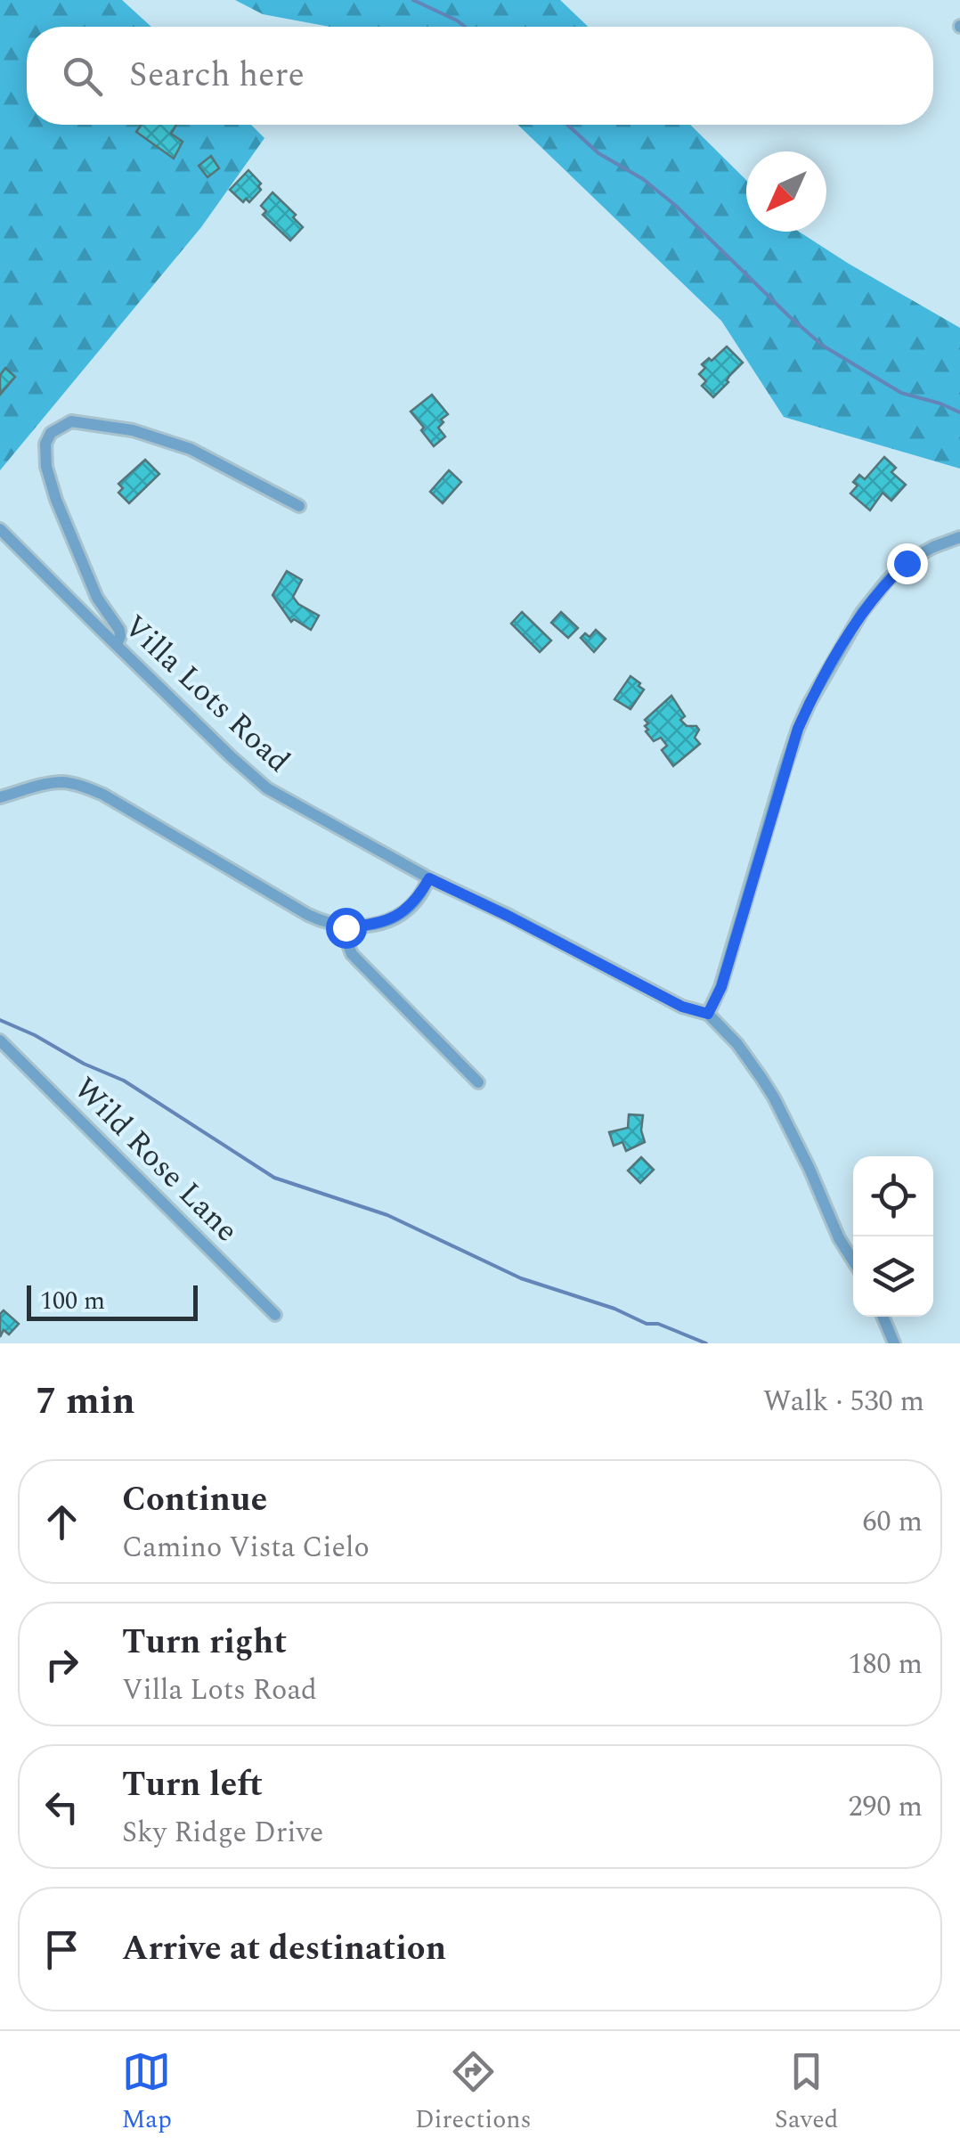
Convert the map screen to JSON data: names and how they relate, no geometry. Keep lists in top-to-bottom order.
{
  "streets": {
    "street": ["Villa Lots Road", "Wild Rose Lane"]
  },
  "scale_bar": "100 m",
  "north": "bottom left",
  "page": {
    "search": "Search here",
    "scale": "100 m",
    "heading": ["7 min", "Walk · 530 m"],
    "list": [
      ["Continue", "Camino Vista Cielo", "60 m"],
      ["Turn right", "Villa Lots Road", "180 m"],
      ["Turn left", "Sky Ridge Drive", "290 m"],
      "Arrive at destination"
    ],
    "nav": ["Map", "Directions", "Saved"]
  }
}
